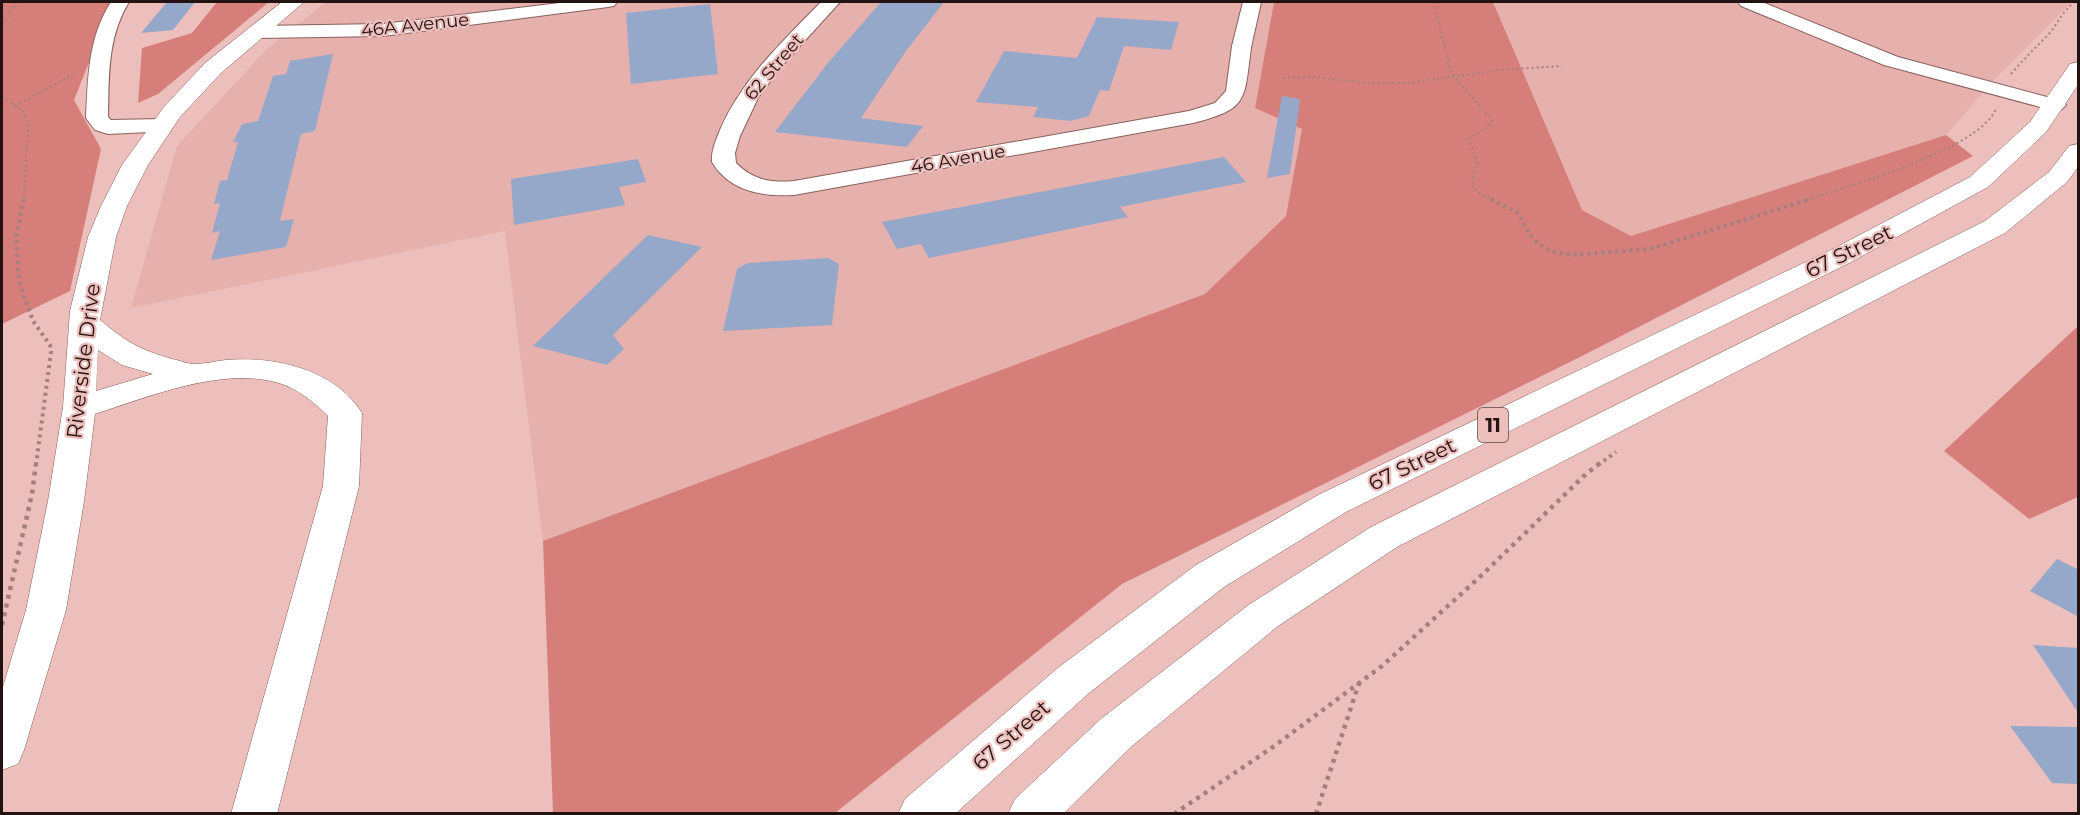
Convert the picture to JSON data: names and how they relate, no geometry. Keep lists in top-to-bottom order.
{
  "streets": {
    "main road": ["67 Street", "Riverside Drive", "11"],
    "street": ["46A Avenue", "62 Street", "46 Avenue"]
  },
  "crossings": [
    ["46A Avenue", "Riverside Drive"],
    ["62 Street", "46 Avenue"]
  ]
}
